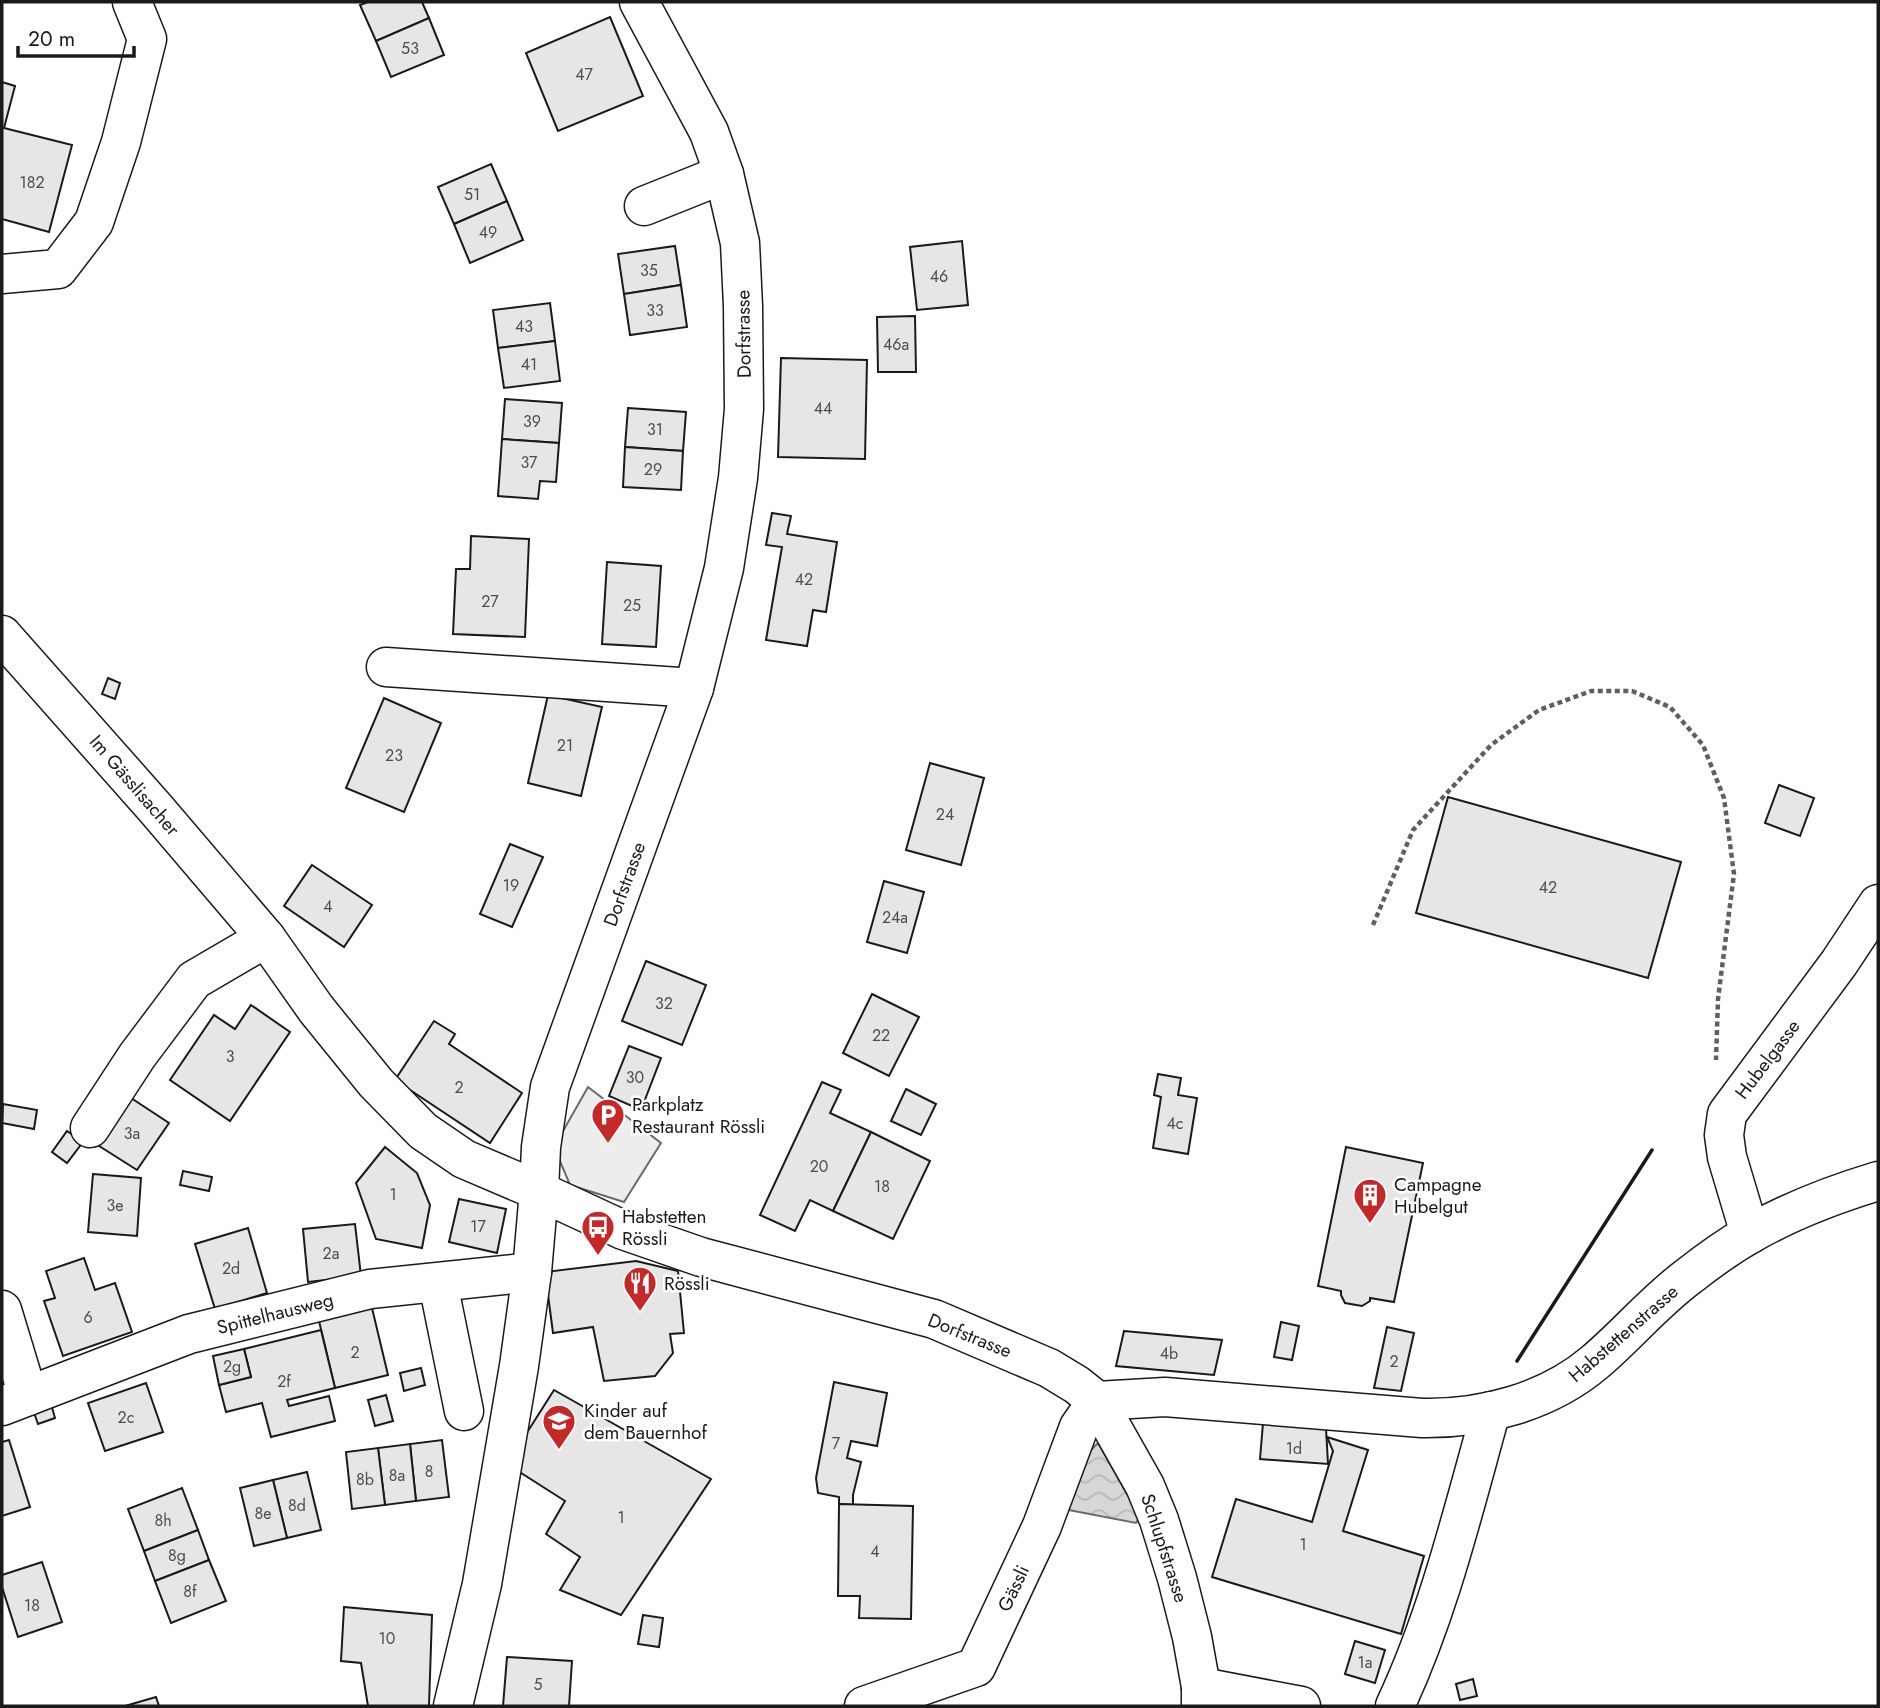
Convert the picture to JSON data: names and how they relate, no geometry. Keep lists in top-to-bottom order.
{
  "streets": {
    "street": [
      "Dorfstrasse",
      "Im Gässlisacher",
      "Hubelgasse",
      "Spittelhausweg",
      "Habstettenstrasse",
      "Schlupfstrasse",
      "Gässli"
    ]
  },
  "crossings": [
    ["Dorfstrasse", "Im Gässlisacher"],
    ["Dorfstrasse", "Habstettenstrasse"],
    ["Dorfstrasse", "Schlupfstrasse"],
    ["Dorfstrasse", "Gässli"],
    ["Hubelgasse", "Habstettenstrasse"],
    ["Habstettenstrasse", "Schlupfstrasse"],
    ["Habstettenstrasse", "Gässli"],
    ["Schlupfstrasse", "Gässli"]
  ],
  "places": {
    "parking": ["Parkplatz Restaurant Rössli"],
    "building": ["Campagne Hubelgut"],
    "bus stop": ["Habstetten Rössli"],
    "restaurant": ["Rössli"],
    "school or university": ["Kinder auf dem Bauernhof"]
  },
  "house_numbers": [
    "53",
    "47",
    "182",
    "51",
    "49",
    "35",
    "46",
    "33",
    "43",
    "46a",
    "41",
    "44",
    "39",
    "31",
    "37",
    "29",
    "42",
    "27",
    "25",
    "21",
    "23",
    "24",
    "19",
    "42",
    "4",
    "24a",
    "32",
    "22",
    "3",
    "30",
    "2",
    "4c",
    "3a",
    "20",
    "18",
    "1",
    "3e",
    "17",
    "2a",
    "2d",
    "6",
    "2",
    "4b",
    "2",
    "2g",
    "2f",
    "2c",
    "7",
    "1d",
    "8",
    "8a",
    "8b",
    "8d",
    "8e",
    "1",
    "8h",
    "1",
    "4",
    "8g",
    "8f",
    "18",
    "10",
    "1a",
    "5"
  ],
  "scale_bar": "20 m"
}
